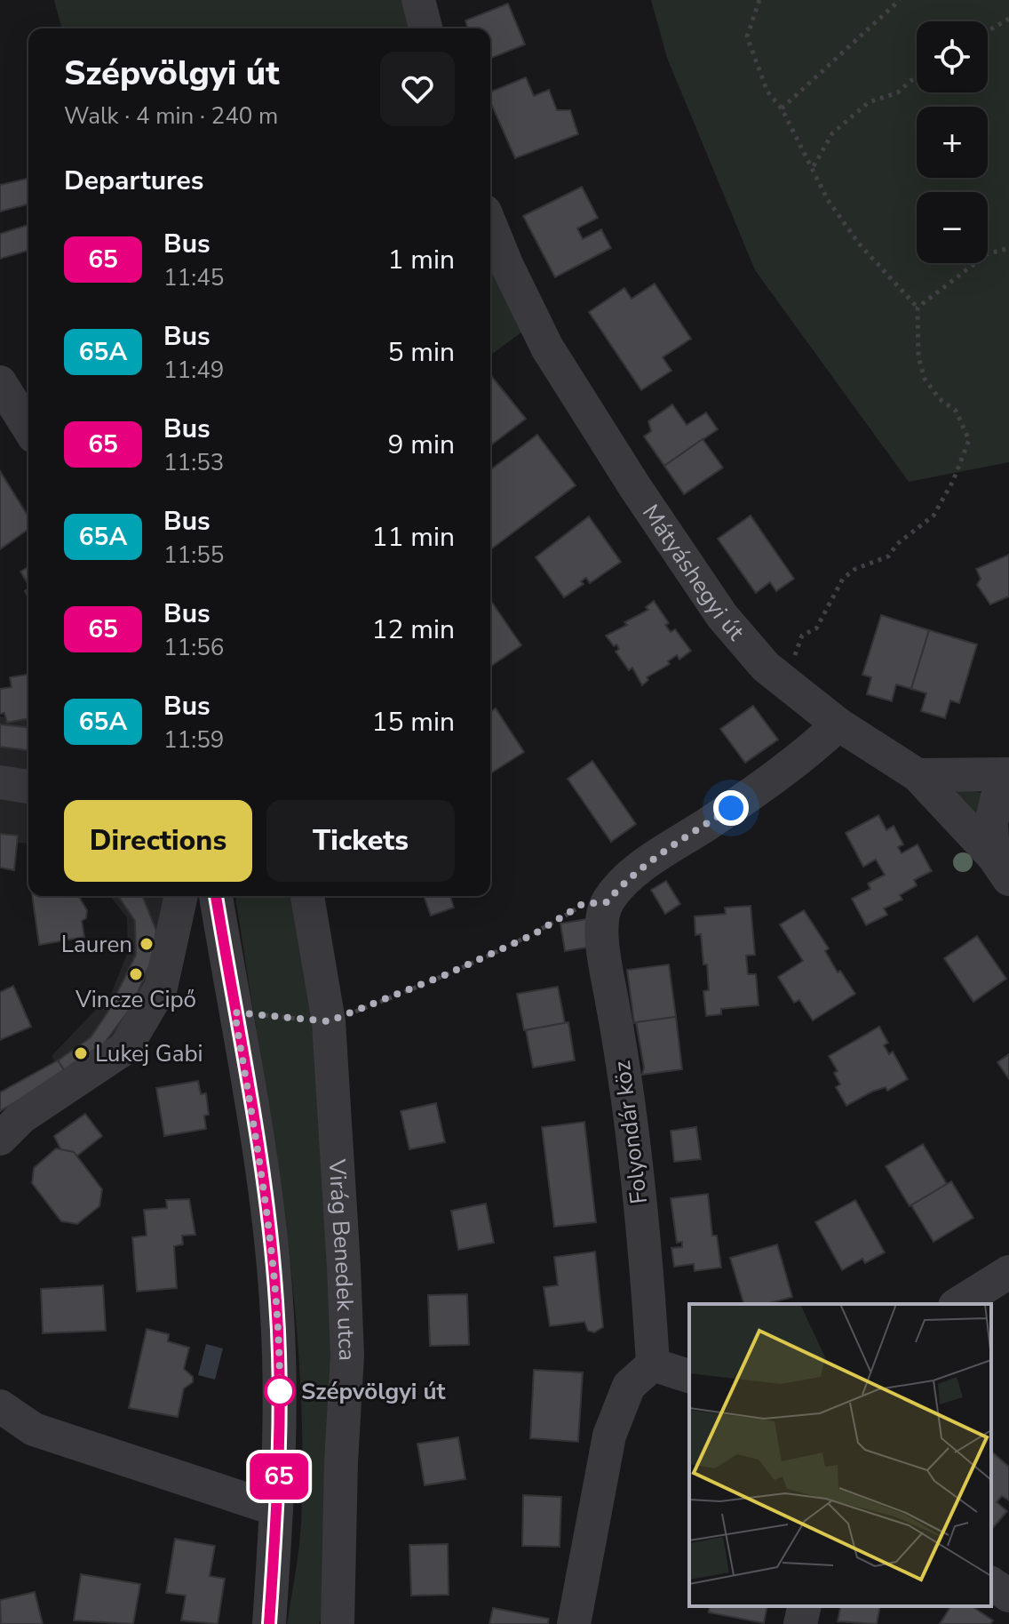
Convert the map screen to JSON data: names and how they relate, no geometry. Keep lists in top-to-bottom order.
{
  "streets": {
    "street": ["Mátyáshegyi út", "Folyondár köz", "Virág Benedek utca"]
  },
  "places": [
    "Lauren",
    "Vincze Cipő",
    "Lukej Gabi",
    "Szépvölgyi út"
  ],
  "lines": ["bus line 65"],
  "page": {
    "on_map": "65",
    "map_buttons": ["+", "−"],
    "heading": [
      ["Szépvölgyi út", "Walk · 4 min · 240 m"],
      "Departures"
    ],
    "list": [
      {
        "mark": "65",
        "name": "Bus",
        "note": "11:45",
        "value": "1 min"
      },
      {
        "mark": "65A",
        "name": "Bus",
        "note": "11:49",
        "value": "5 min"
      },
      {
        "mark": "65",
        "name": "Bus",
        "note": "11:53",
        "value": "9 min"
      },
      {
        "mark": "65A",
        "name": "Bus",
        "note": "11:55",
        "value": "11 min"
      },
      {
        "mark": "65",
        "name": "Bus",
        "note": "11:56",
        "value": "12 min"
      },
      {
        "mark": "65A",
        "name": "Bus",
        "note": "11:59",
        "value": "15 min"
      }
    ],
    "buttons": ["Directions", "Tickets"]
  }
}
